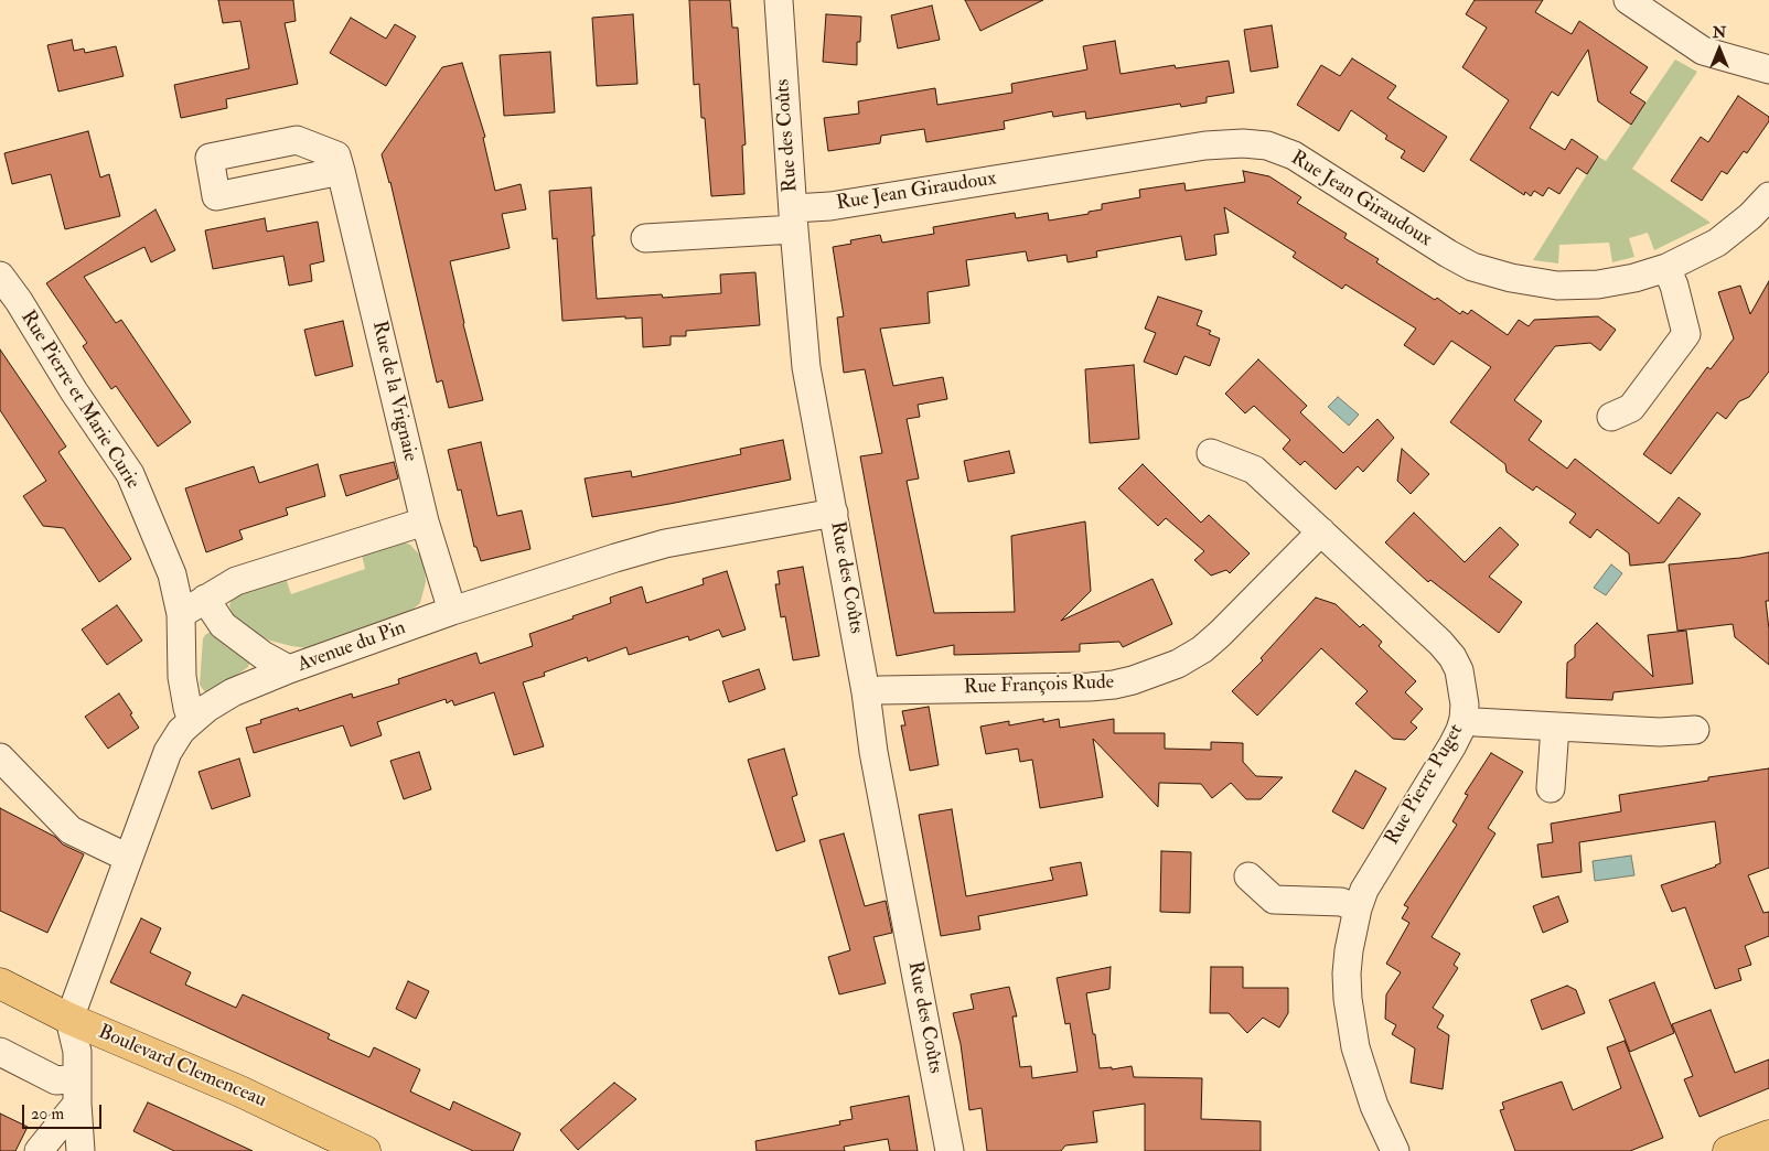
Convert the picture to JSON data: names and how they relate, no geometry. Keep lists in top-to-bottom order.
{
  "streets": {
    "main road": ["Boulevard Clemenceau"],
    "street": [
      "Rue des Coûts",
      "Rue Jean Giraudoux",
      "Rue de la Vrignaie",
      "Rue Pierre et Marie Curie",
      "Avenue du Pin",
      "Rue François Rude",
      "Rue Pierre Puget"
    ]
  },
  "crossings": [
    ["Rue des Coûts", "Rue Jean Giraudoux"],
    ["Rue des Coûts", "Avenue du Pin"],
    ["Rue des Coûts", "Rue François Rude"],
    ["Rue de la Vrignaie", "Avenue du Pin"],
    ["Rue Pierre et Marie Curie", "Avenue du Pin"],
    ["Avenue du Pin", "Boulevard Clemenceau"],
    ["Rue François Rude", "Rue Pierre Puget"]
  ],
  "scale_bar": "20 m",
  "north": "top"
}
